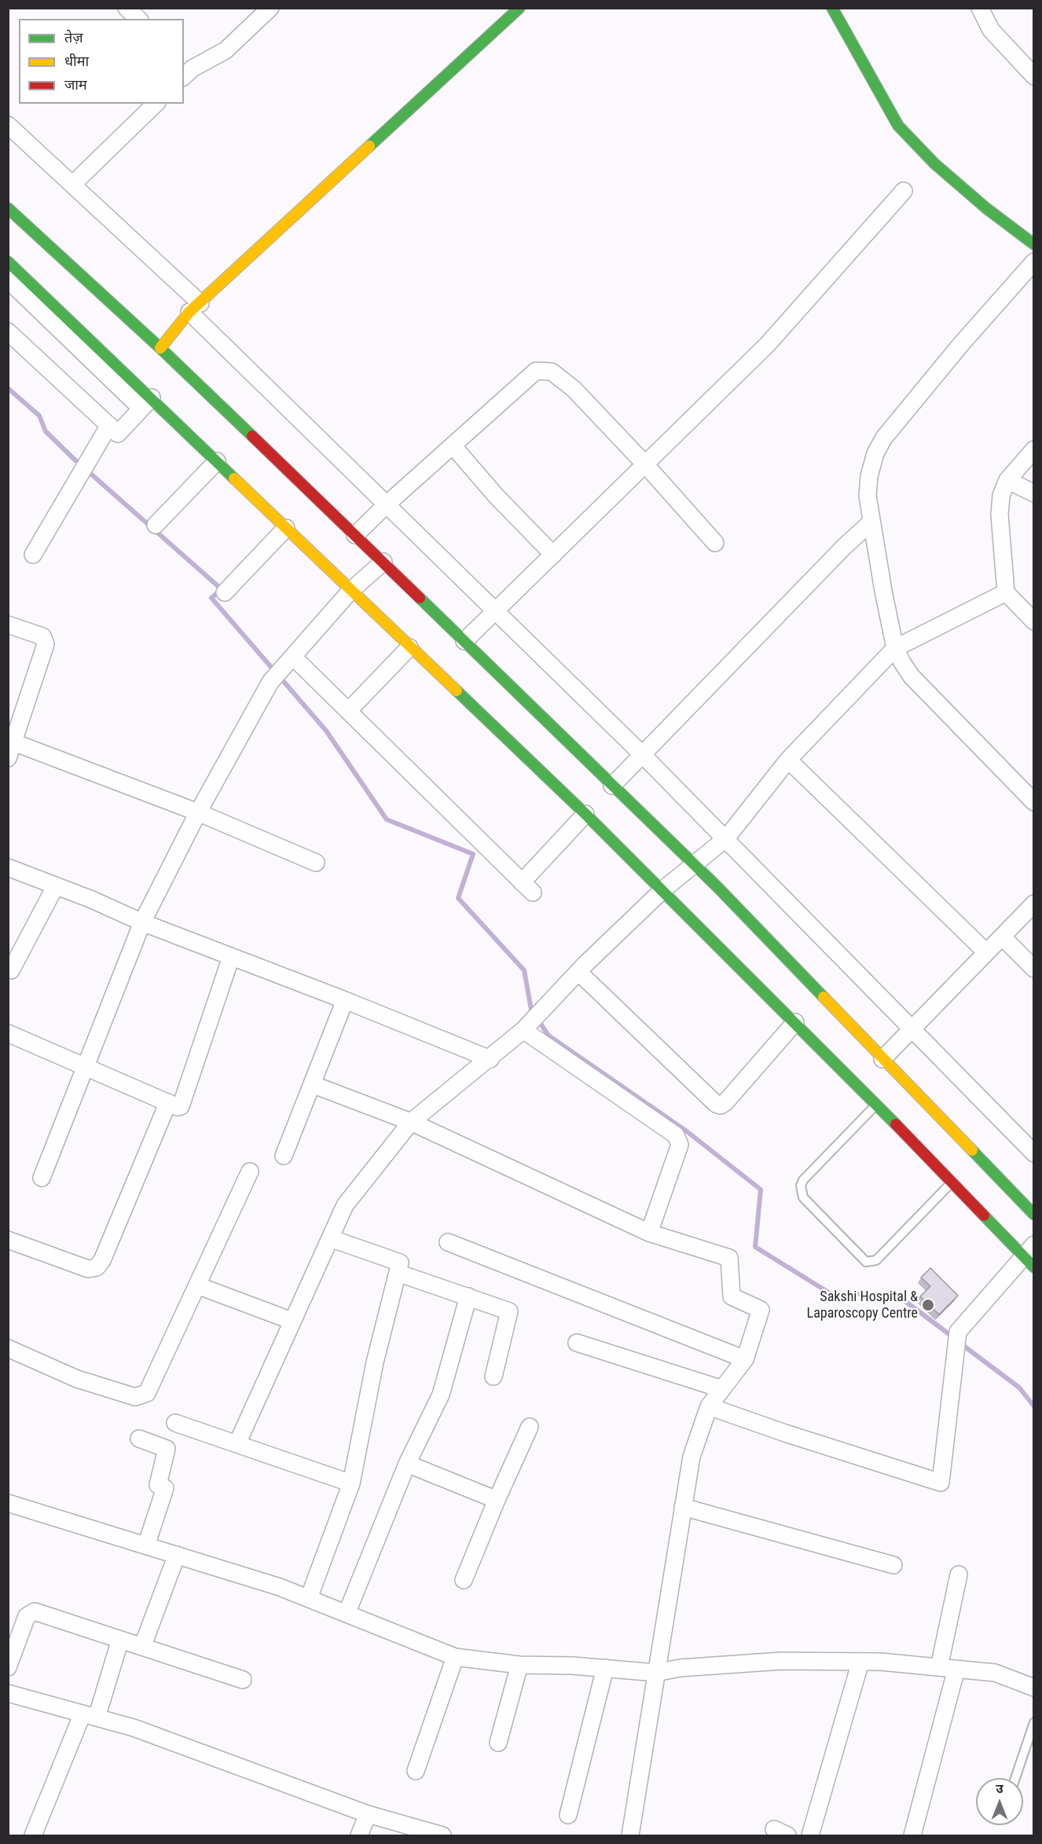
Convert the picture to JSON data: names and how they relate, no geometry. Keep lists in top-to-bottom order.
{
  "places": ["Sakshi Hospital & Laparoscopy Centre"],
  "legend": ["तेज़", "धीमा", "जाम"],
  "north": "top"
}
